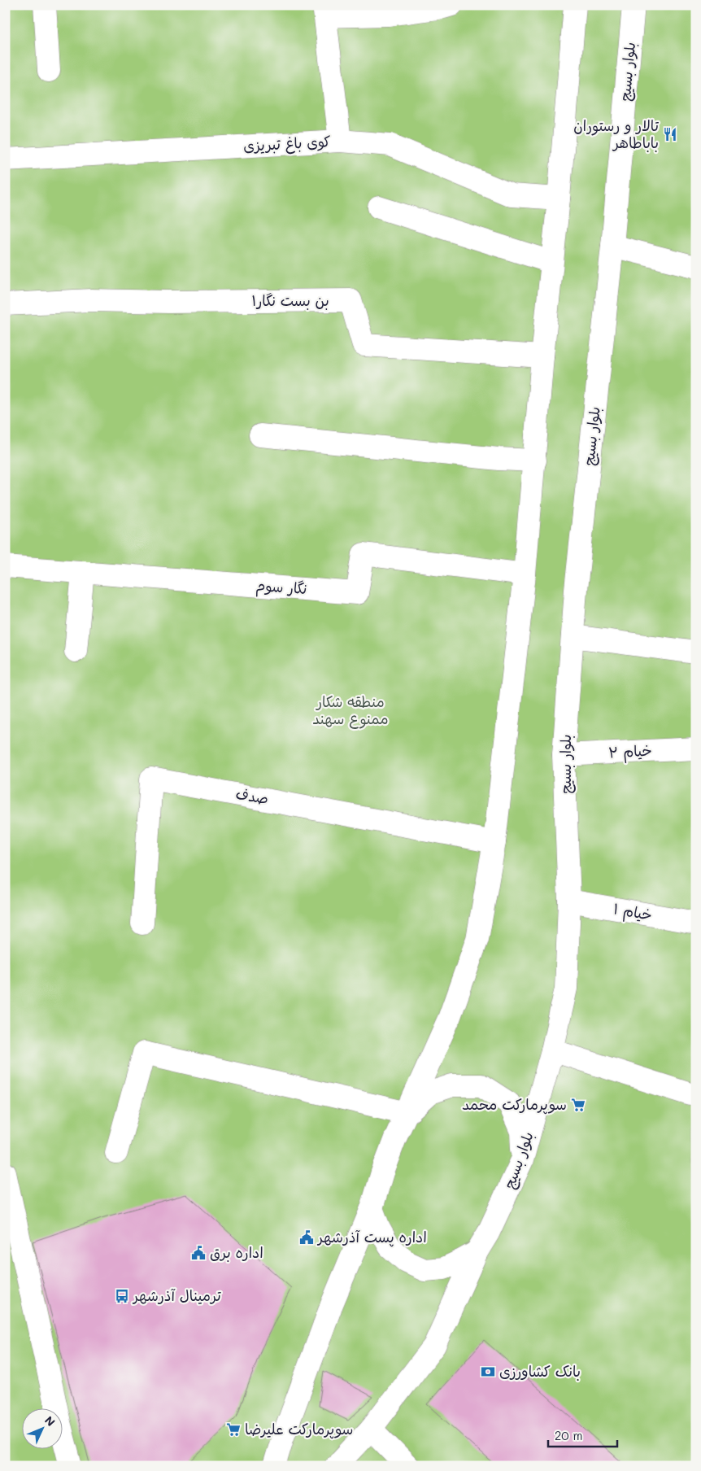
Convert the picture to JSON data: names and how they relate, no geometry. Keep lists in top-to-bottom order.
{
  "streets": {
    "street": [
      "بلوار بسیج",
      "کوی باغ تبریزی",
      "بن بست نگار۱",
      "نگار سوم",
      "خیام ۲",
      "صدف",
      "خیام ۱"
    ]
  },
  "crossings": [
    ["بلوار بسیج", "خیام ۲"],
    ["بلوار بسیج", "خیام ۱"]
  ],
  "parks": ["منطقه شکار ممنوع سهند"],
  "places": {
    "restaurant": ["تالار و رستوران باباطاهر"],
    "supermarket": ["سوپرمارکت محمد", "سوپرمارکت علیرضا"],
    "public building": ["اداره پست آذرشهر", "اداره برق"],
    "bus stop": ["ترمینال آذرشهر"],
    "bank": ["بانک کشاورزی"]
  },
  "scale_bar": "20 m",
  "north": "top right"
}
